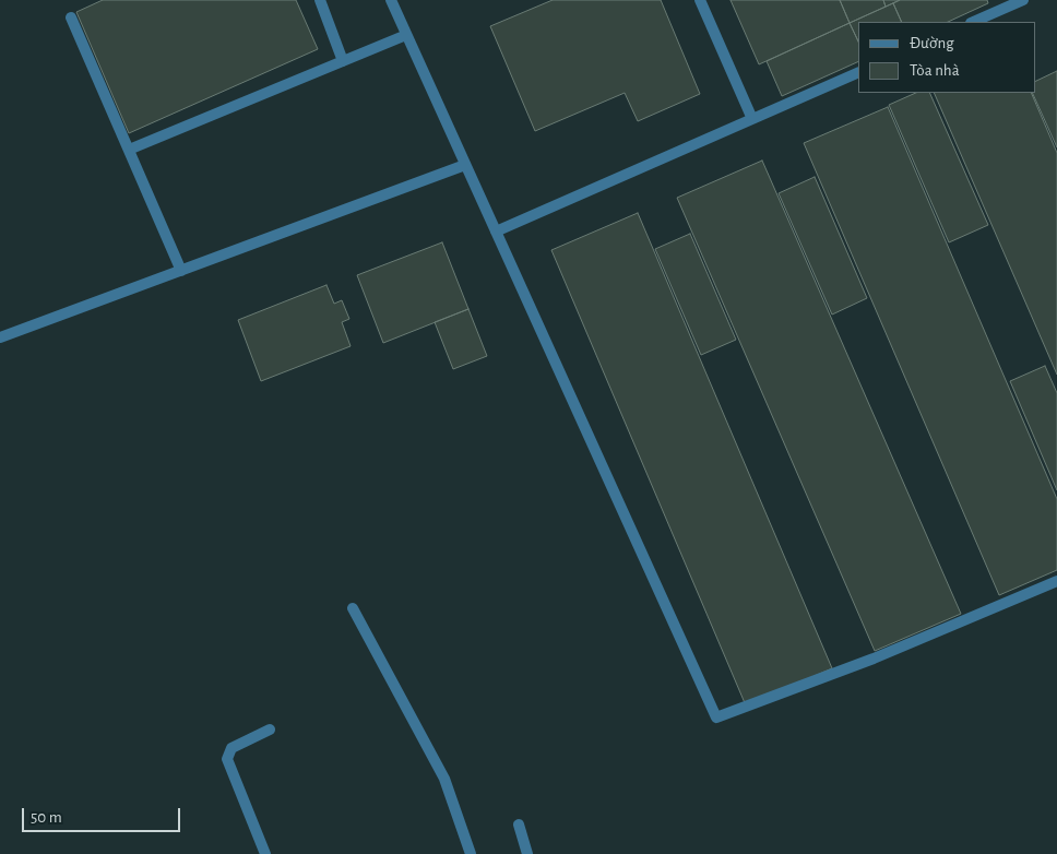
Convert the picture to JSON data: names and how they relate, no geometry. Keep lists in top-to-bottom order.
{
  "legend": ["Đường", "Tòa nhà"],
  "scale_bar": "50 m"
}
